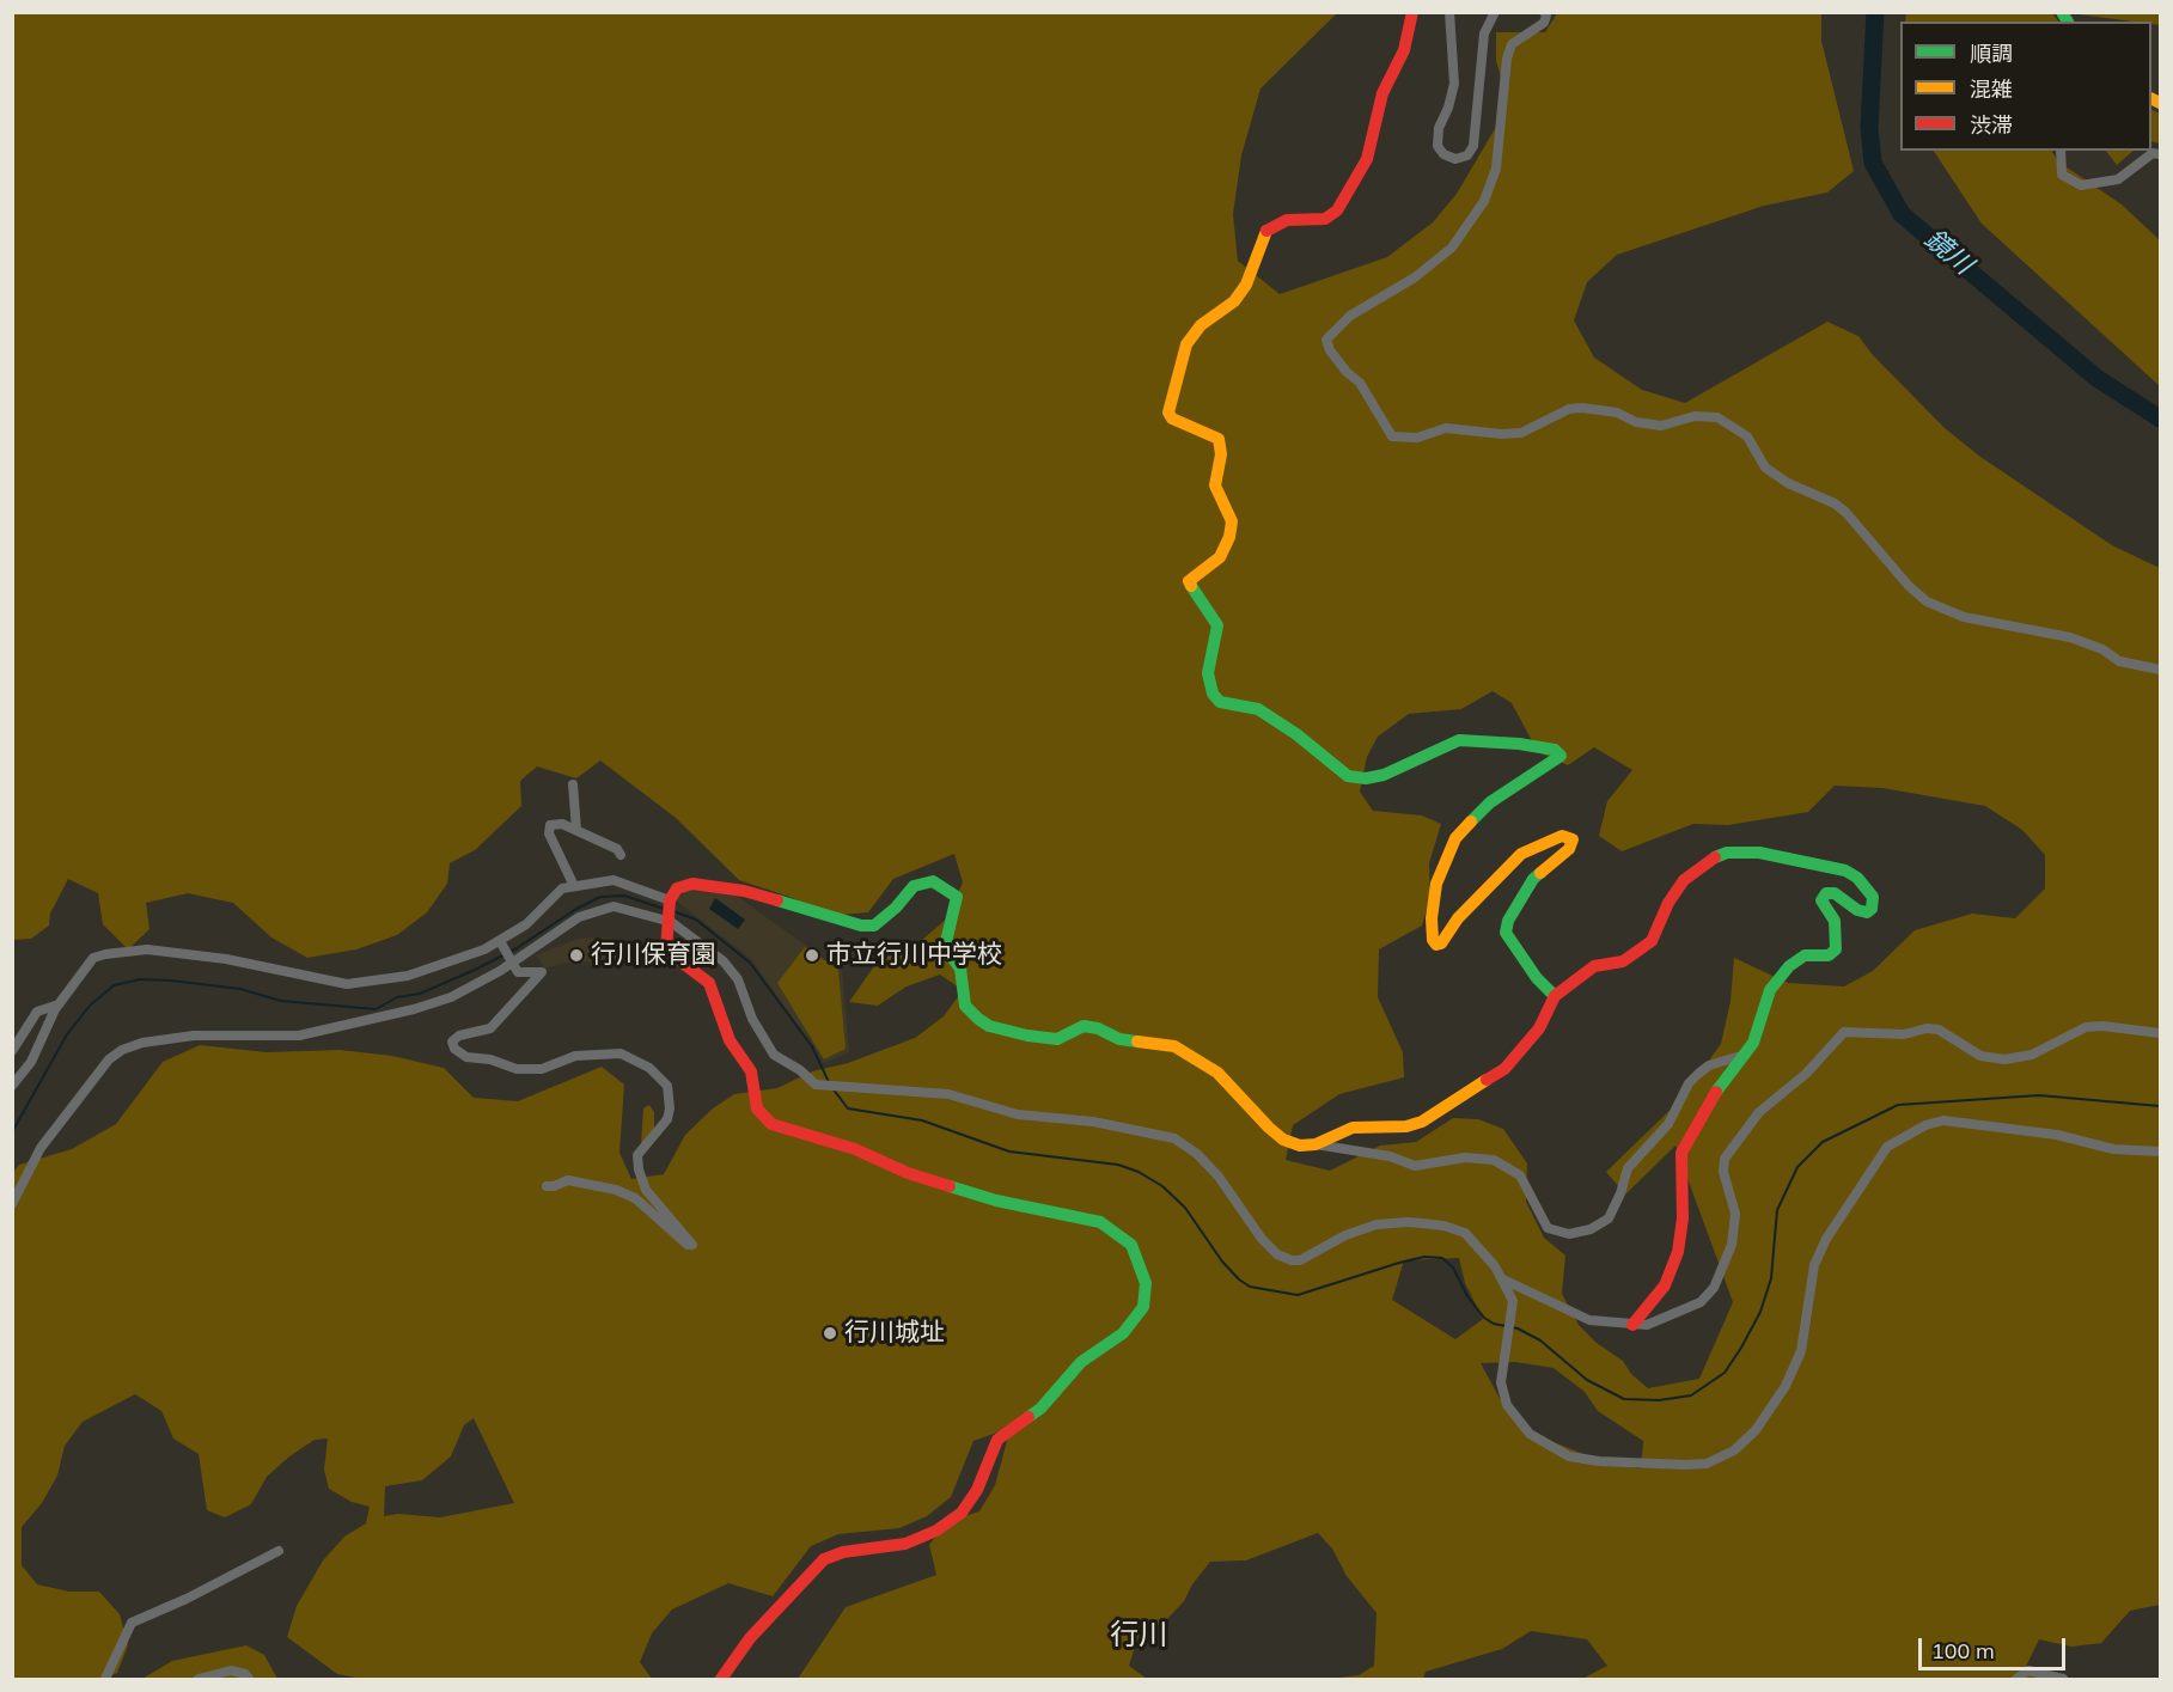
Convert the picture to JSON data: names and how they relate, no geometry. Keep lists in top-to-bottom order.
{
  "districts": ["行川"],
  "water": ["鏡川"],
  "places": ["行川保育園", "市立行川中学校", "行川城址"],
  "legend": ["順調", "混雑", "渋滞"],
  "scale_bar": "100 m"
}
